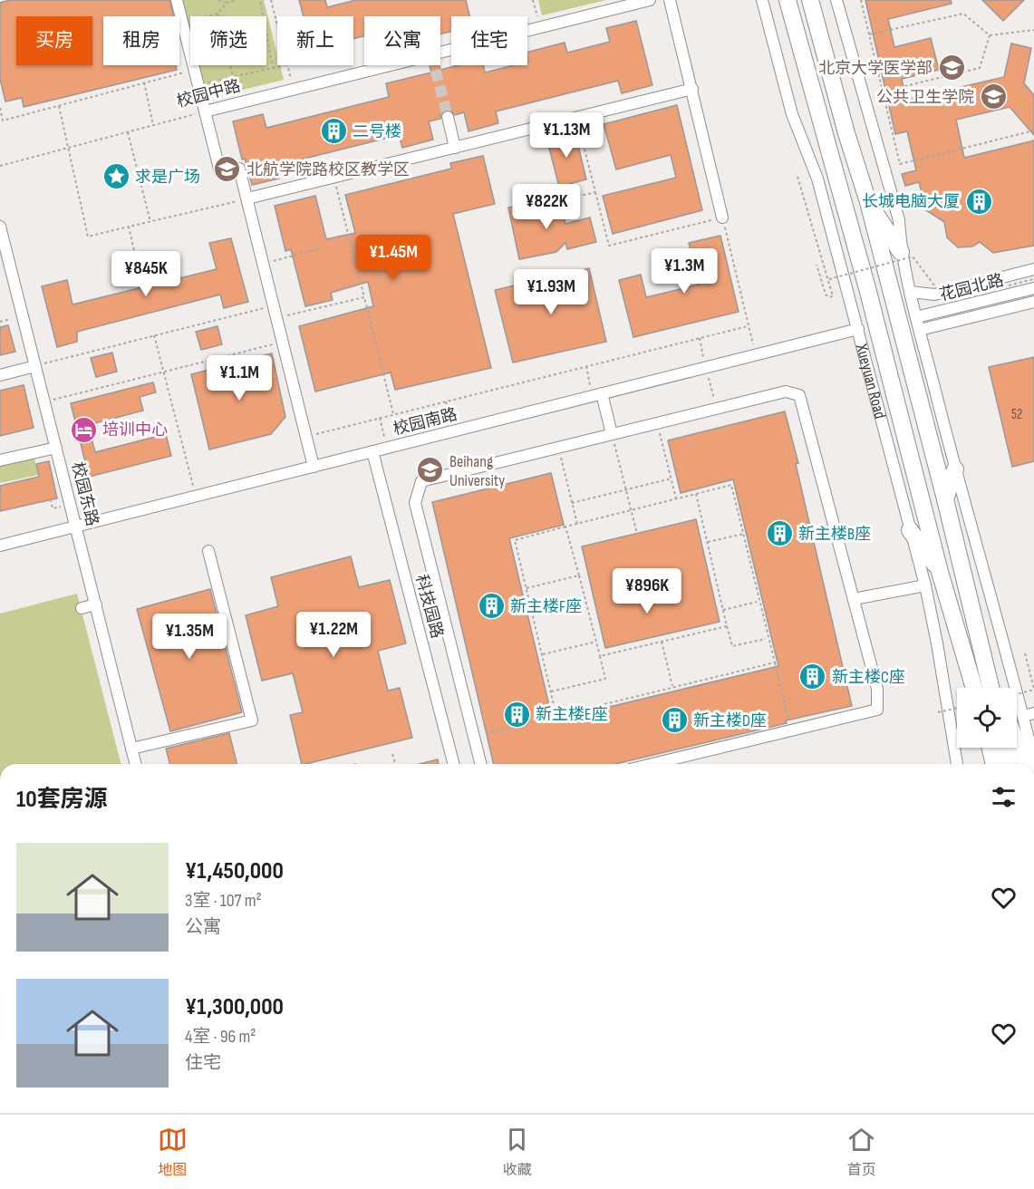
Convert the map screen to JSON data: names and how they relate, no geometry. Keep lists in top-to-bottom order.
{
  "streets": {
    "highway": ["Xueyuan Road"],
    "street": [
      "校园中路",
      "花园北路",
      "校园南路",
      "校园东路",
      "科技园路"
    ]
  },
  "crossings": [
    ["Xueyuan Road", "校园南路"],
    ["校园南路", "校园东路"],
    ["校园南路", "科技园路"]
  ],
  "places": {
    "school or university": [
      "北京大学医学部",
      "公共卫生学院",
      "北航学院路校区教学区",
      "Beihang University"
    ],
    "building": [
      "二号楼",
      "长城电脑大厦",
      "新主楼B座",
      "新主楼F座",
      "新主楼C座",
      "新主楼E座",
      "新主楼D座"
    ],
    "place": ["求是广场"],
    "hotel": ["培训中心"]
  },
  "house_numbers": ["52"],
  "page": {
    "chip": [
      "买房",
      "租房",
      "筛选",
      "新上",
      "公寓",
      "住宅"
    ],
    "price": [
      "¥1.13M",
      "¥822K",
      "¥1.45M",
      "¥1.3M",
      "¥845K",
      "¥1.93M",
      "¥1.1M",
      "¥896K",
      "¥1.22M",
      "¥1.35M"
    ],
    "heading": "10套房源",
    "list": [
      {
        "name": "¥1,450,000",
        "note": "3室 · 107 m² · 公寓"
      },
      {
        "name": "¥1,300,000",
        "note": "4室 · 96 m² · 住宅"
      }
    ],
    "tabs": ["地图", "收藏", "首页"]
  }
}
